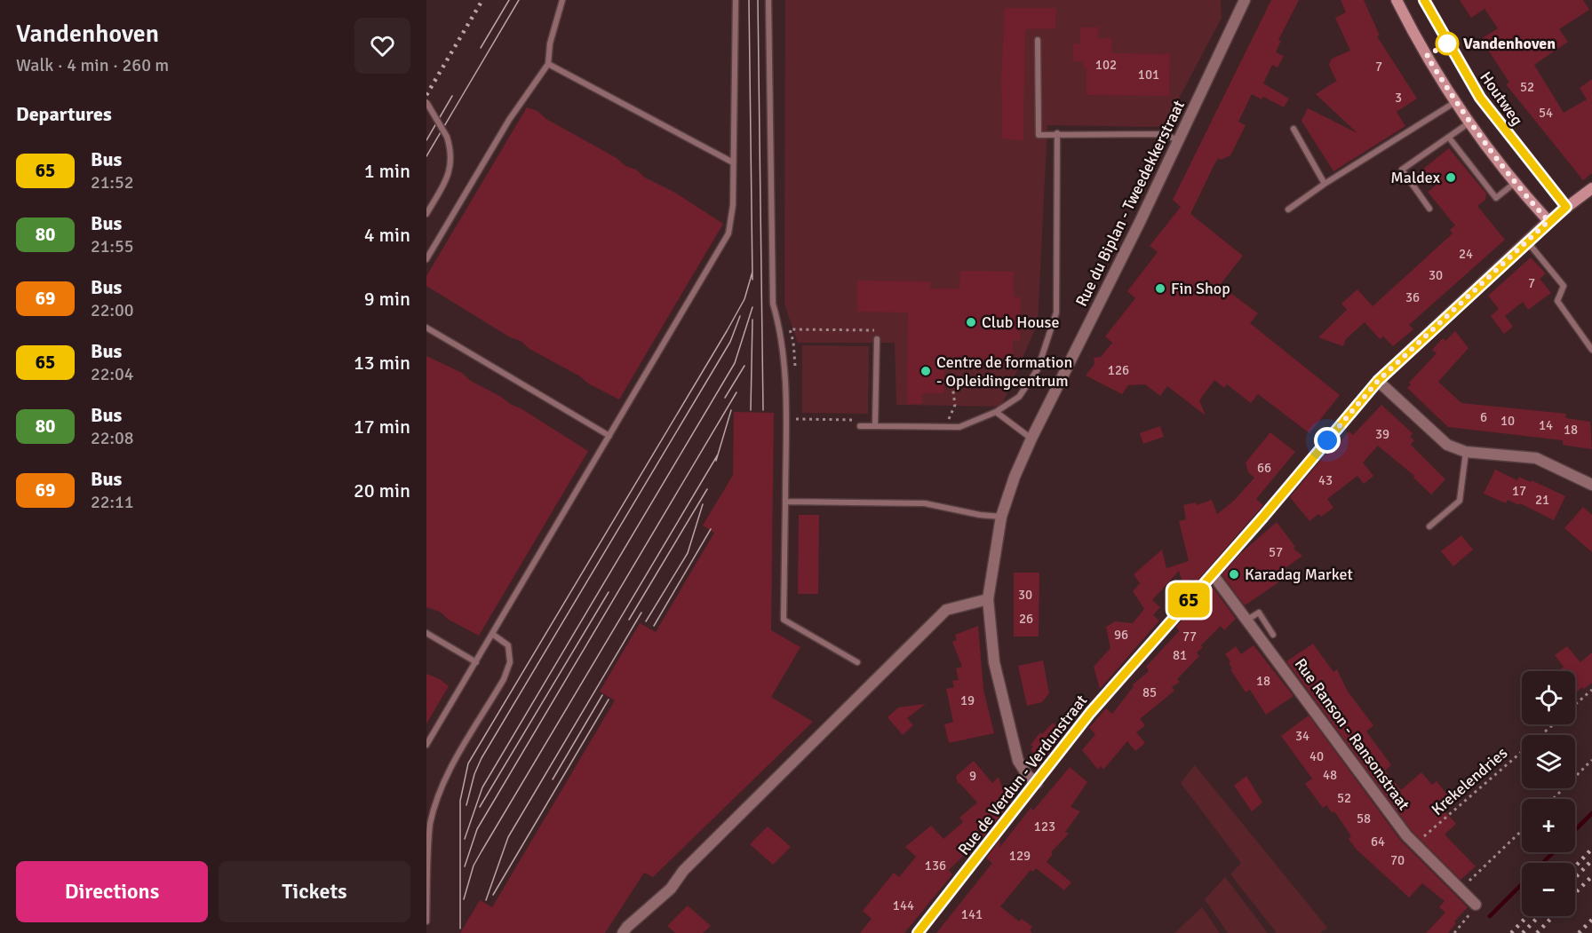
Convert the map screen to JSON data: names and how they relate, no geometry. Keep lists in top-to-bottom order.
{
  "streets": {
    "main road": ["Houtweg"],
    "street": ["Rue du Biplan - Tweedekkerstraat", "Rue Ranson - Ransonstraat", "Rue de Verdun - Verdunstraat"],
    "path": ["Krekelendries"]
  },
  "crossings": [
    ["Rue du Biplan - Tweedekkerstraat", "Rue de Verdun - Verdunstraat"],
    ["Rue Ranson - Ransonstraat", "Rue de Verdun - Verdunstraat"],
    ["Rue Ranson - Ransonstraat", "Krekelendries"]
  ],
  "places": [
    "Vandenhoven",
    "Maldex",
    "Fin Shop",
    "Club House",
    "Centre de formation - Opleidingcentrum",
    "Karadag Market"
  ],
  "lines": ["bus line 65"],
  "house_numbers": [
    "102",
    "7",
    "101",
    "52",
    "3",
    "54",
    "24",
    "30",
    "7",
    "36",
    "126",
    "6",
    "10",
    "14",
    "18",
    "39",
    "66",
    "43",
    "17",
    "21",
    "57",
    "30",
    "26",
    "96",
    "77",
    "81",
    "18",
    "85",
    "19",
    "34",
    "40",
    "48",
    "9",
    "52",
    "58",
    "123",
    "64",
    "129",
    "70",
    "136",
    "144",
    "141"
  ],
  "page": {
    "heading": [
      ["Vandenhoven", "Walk · 4 min · 260 m"],
      "Departures"
    ],
    "on_map": "65",
    "list": [
      {
        "mark": "65",
        "name": "Bus",
        "note": "21:52",
        "value": "1 min"
      },
      {
        "mark": "80",
        "name": "Bus",
        "note": "21:55",
        "value": "4 min"
      },
      {
        "mark": "69",
        "name": "Bus",
        "note": "22:00",
        "value": "9 min"
      },
      {
        "mark": "65",
        "name": "Bus",
        "note": "22:04",
        "value": "13 min"
      },
      {
        "mark": "80",
        "name": "Bus",
        "note": "22:08",
        "value": "17 min"
      },
      {
        "mark": "69",
        "name": "Bus",
        "note": "22:11",
        "value": "20 min"
      }
    ],
    "map_buttons": ["+", "−"],
    "buttons": ["Directions", "Tickets"]
  }
}
